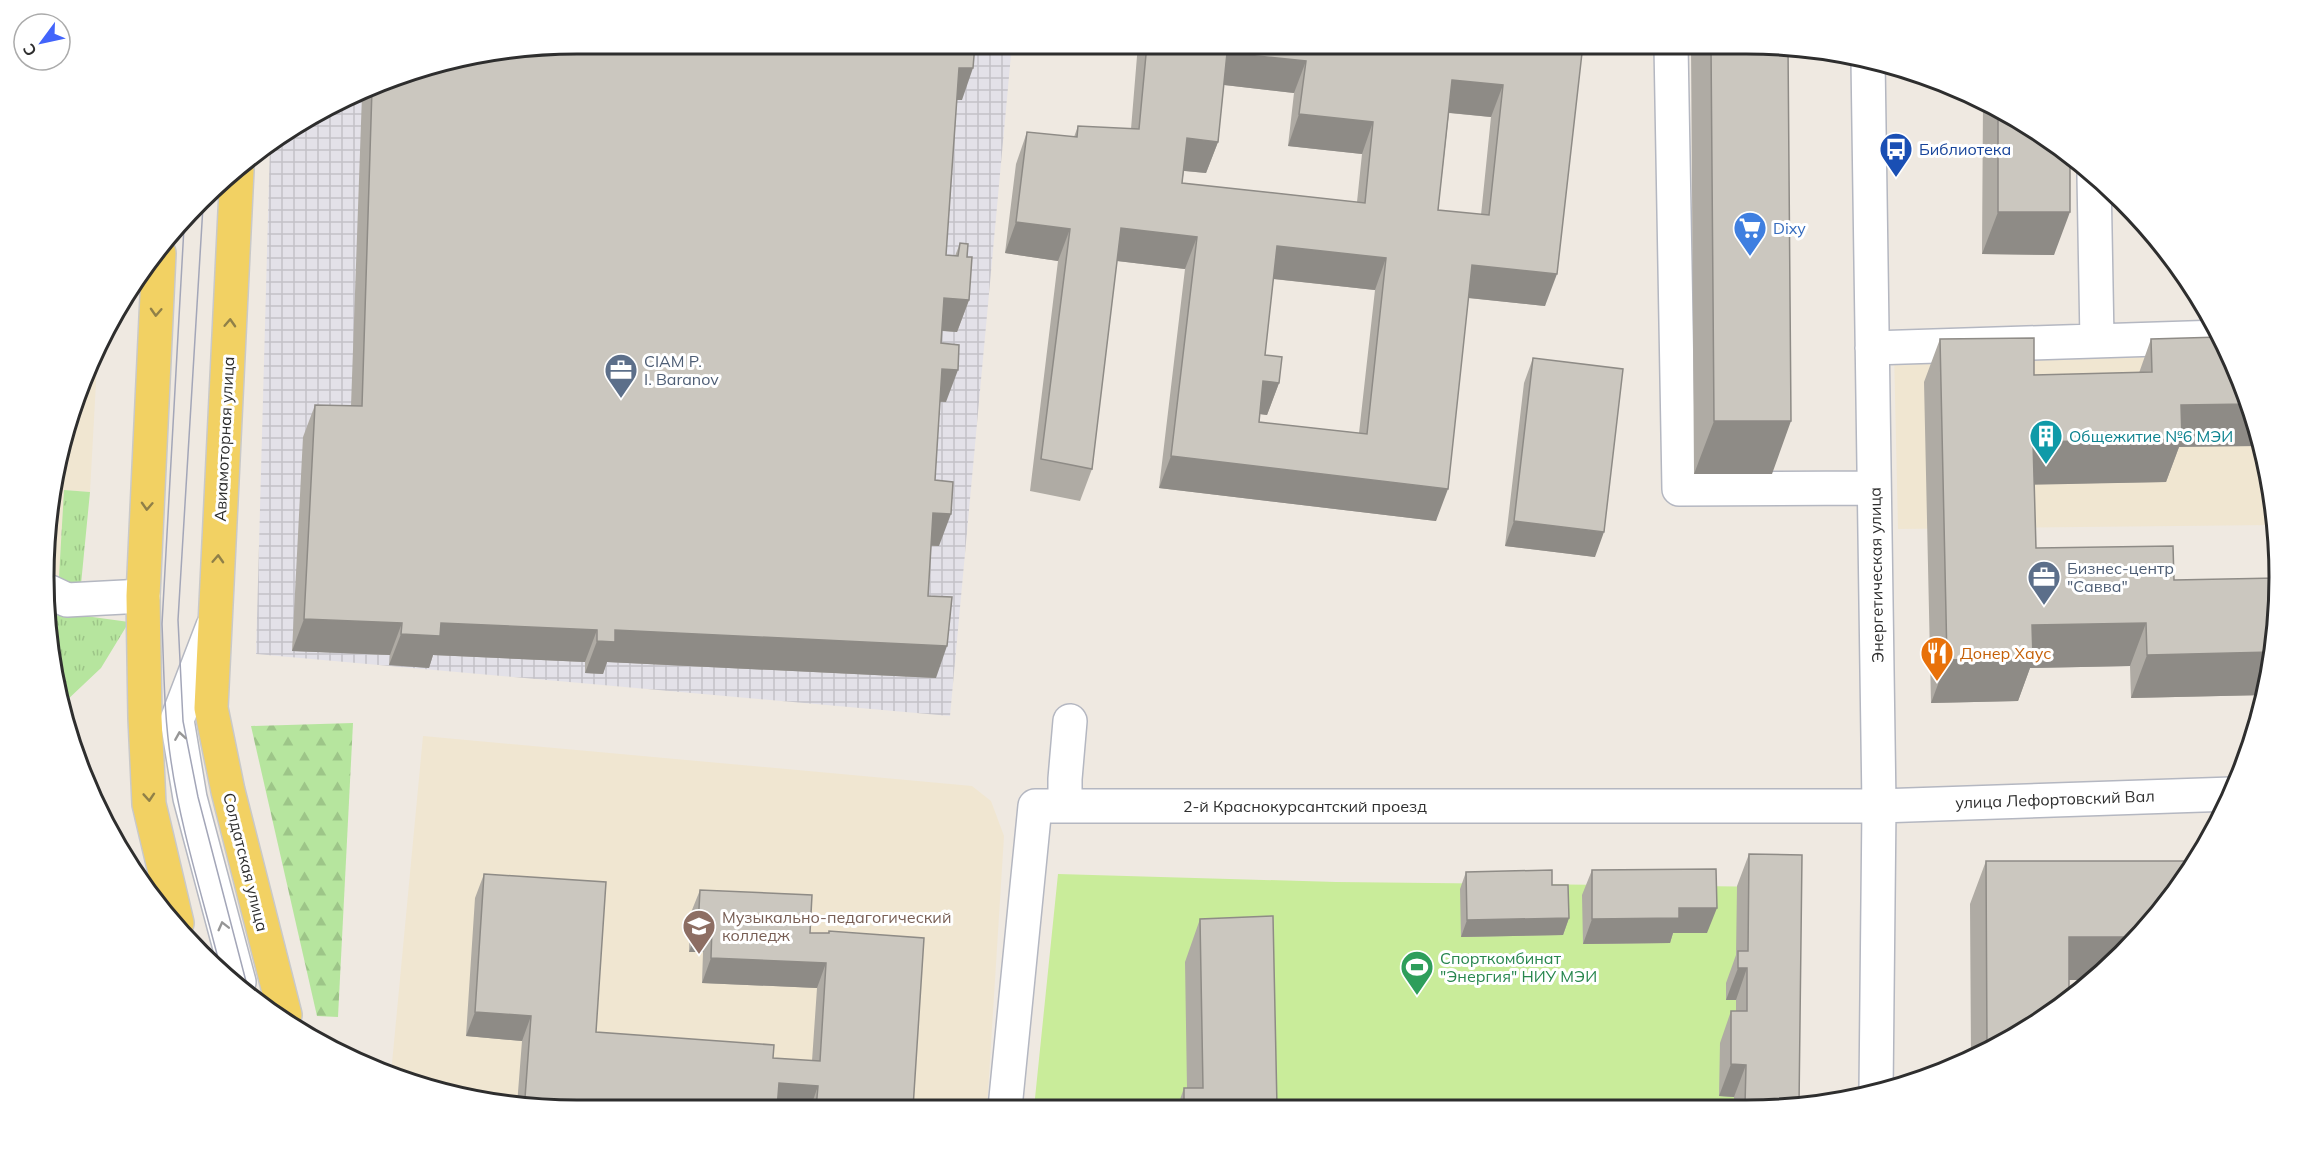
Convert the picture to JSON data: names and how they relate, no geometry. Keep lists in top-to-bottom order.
{
  "streets": {
    "main road": ["Авиамоторная улица", "Солдатская улица"],
    "street": ["Энергетическая улица", "улица Лефортовский Вал", "2-й Краснокурсантский проезд"]
  },
  "crossings": [
    ["Авиамоторная улица", "Солдатская улица"],
    ["Энергетическая улица", "улица Лефортовский Вал"],
    ["Энергетическая улица", "2-й Краснокурсантский проезд"],
    ["улица Лефортовский Вал", "2-й Краснокурсантский проезд"]
  ],
  "places": {
    "bus stop": ["Библиотека"],
    "supermarket": ["Dixy"],
    "office": ["CIAM P. I. Baranov", "Бизнес-центр \"Савва\""],
    "building": ["Общежитие №6 МЭИ"],
    "restaurant": ["Донер Хаус"],
    "school or university": ["Музыкально-педагогический колледж"],
    "sports": ["Спорткомбинат \"Энергия\" НИУ МЭИ"]
  },
  "north": "bottom left"
}
